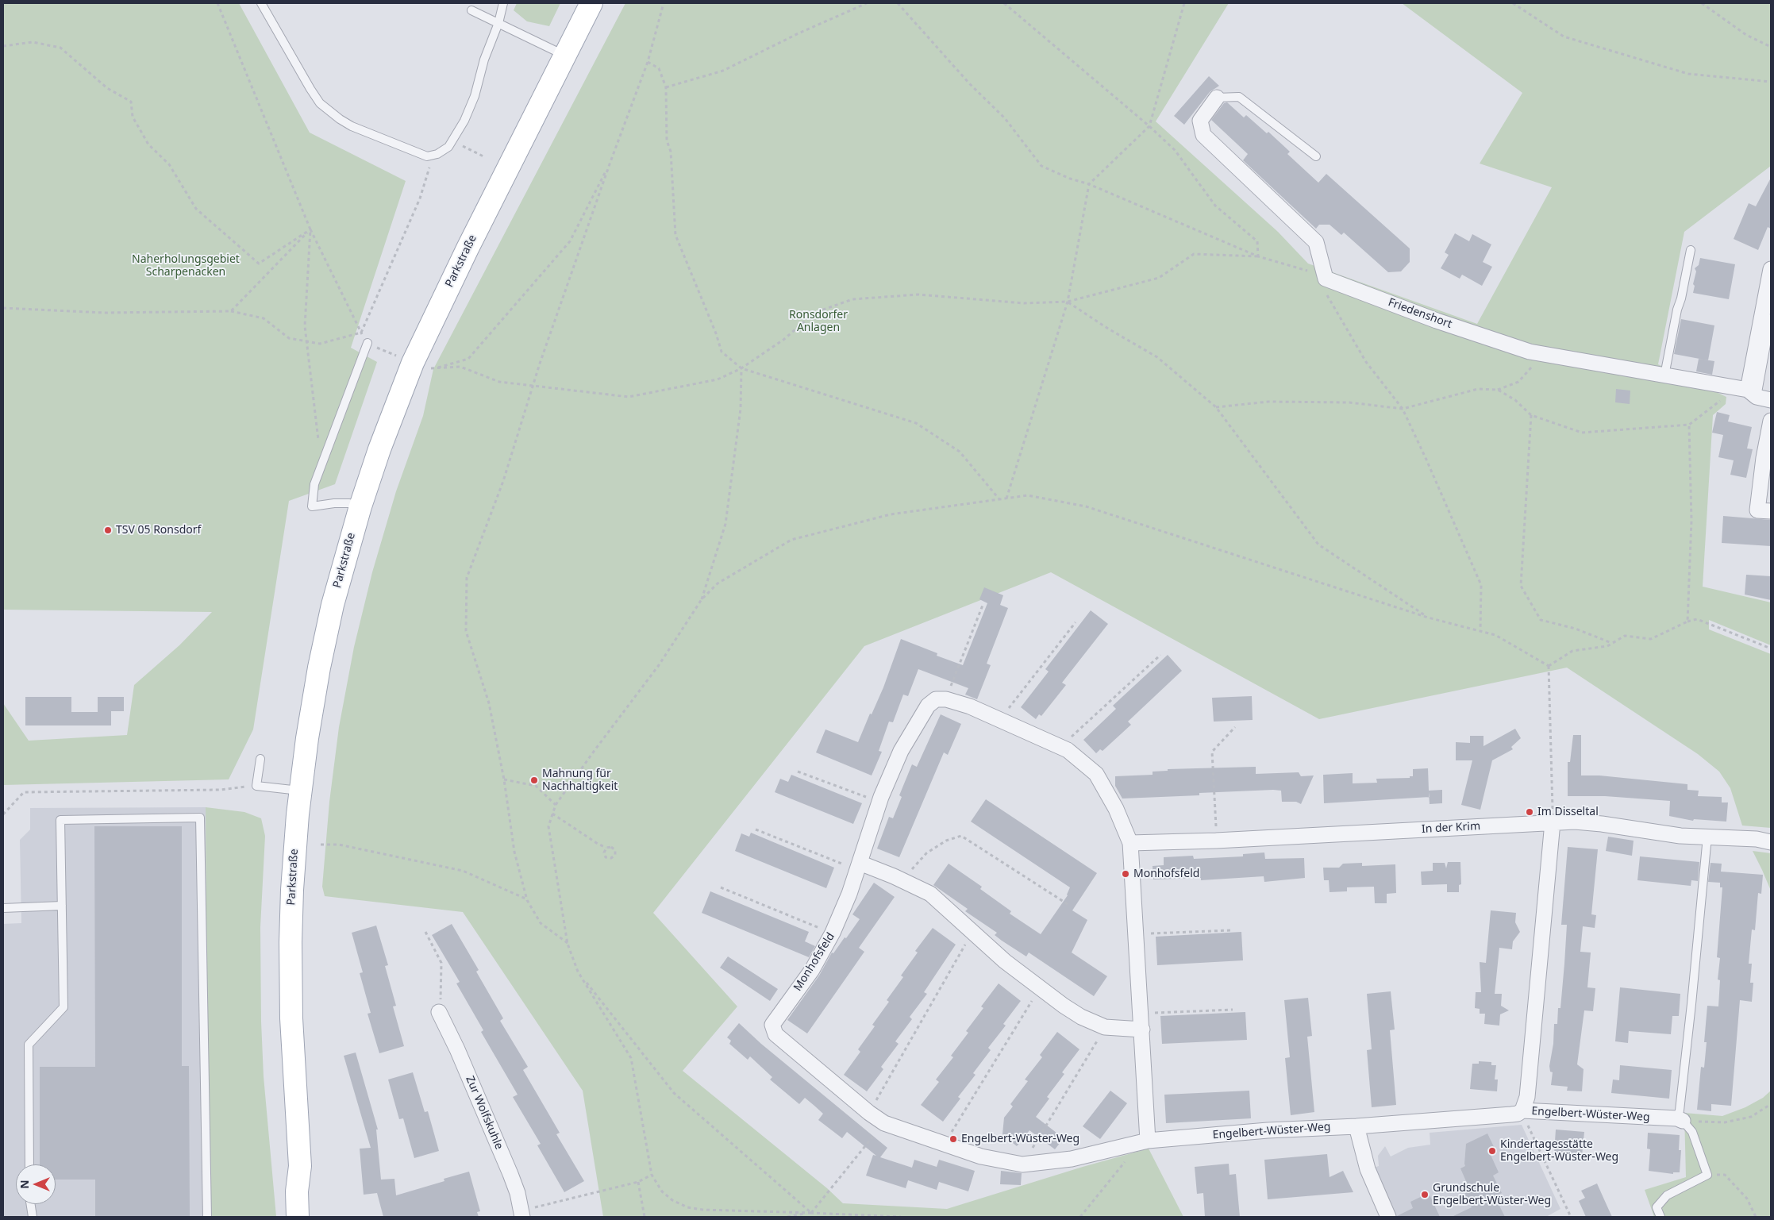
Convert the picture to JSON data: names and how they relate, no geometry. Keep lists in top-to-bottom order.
{
  "streets": {
    "main road": ["Parkstraße"],
    "street": [
      "Friedenshort",
      "In der Krim",
      "Monhofsfeld",
      "Zur Wolfskuhle",
      "Engelbert-Wüster-Weg"
    ]
  },
  "crossings": [
    ["Monhofsfeld", "Engelbert-Wüster-Weg"]
  ],
  "parks": ["Naherholungsgebiet Scharpenacken", "Ronsdorfer Anlagen"],
  "places": [
    "TSV 05 Ronsdorf",
    "Mahnung für Nachhaltigkeit",
    "Im Disseltal",
    "Monhofsfeld",
    "Engelbert-Wüster-Weg",
    "Kindertagesstätte Engelbert-Wüster-Weg",
    "Grundschule Engelbert-Wüster-Weg"
  ],
  "north": "left"
}
